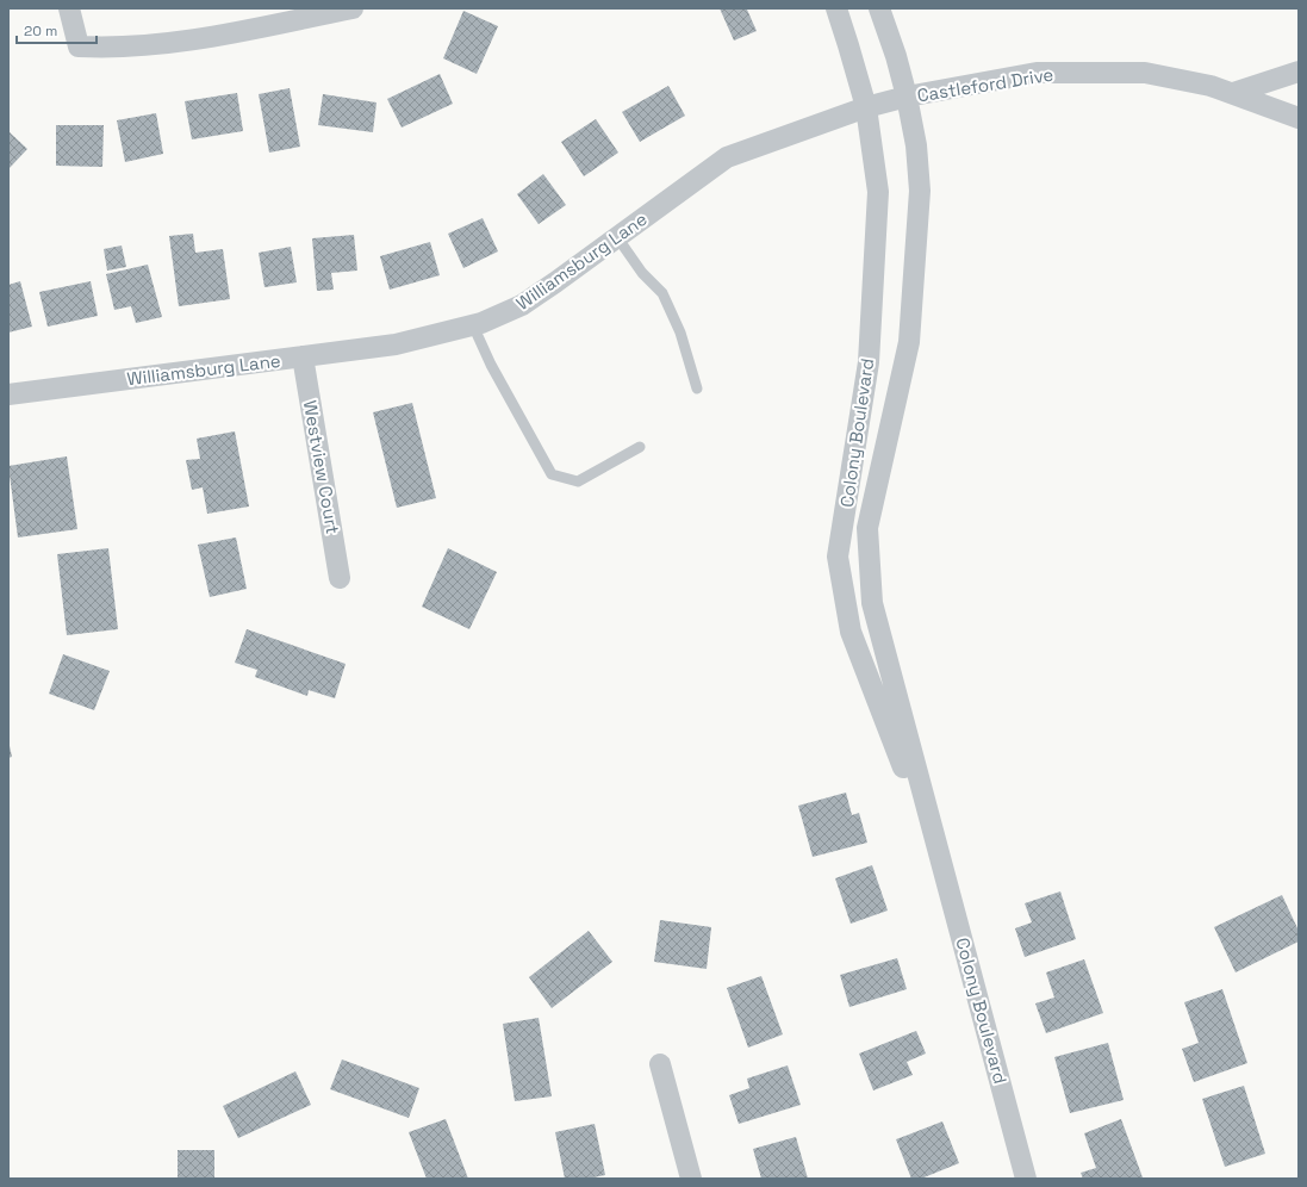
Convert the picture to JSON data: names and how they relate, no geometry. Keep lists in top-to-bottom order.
{
  "streets": {
    "street": [
      "Castleford Drive",
      "Williamsburg Lane",
      "Colony Boulevard",
      "Westview Court"
    ]
  },
  "crossings": [
    ["Castleford Drive", "Williamsburg Lane"],
    ["Castleford Drive", "Colony Boulevard"],
    ["Williamsburg Lane", "Colony Boulevard"],
    ["Williamsburg Lane", "Westview Court"]
  ],
  "scale_bar": "20 m"
}
